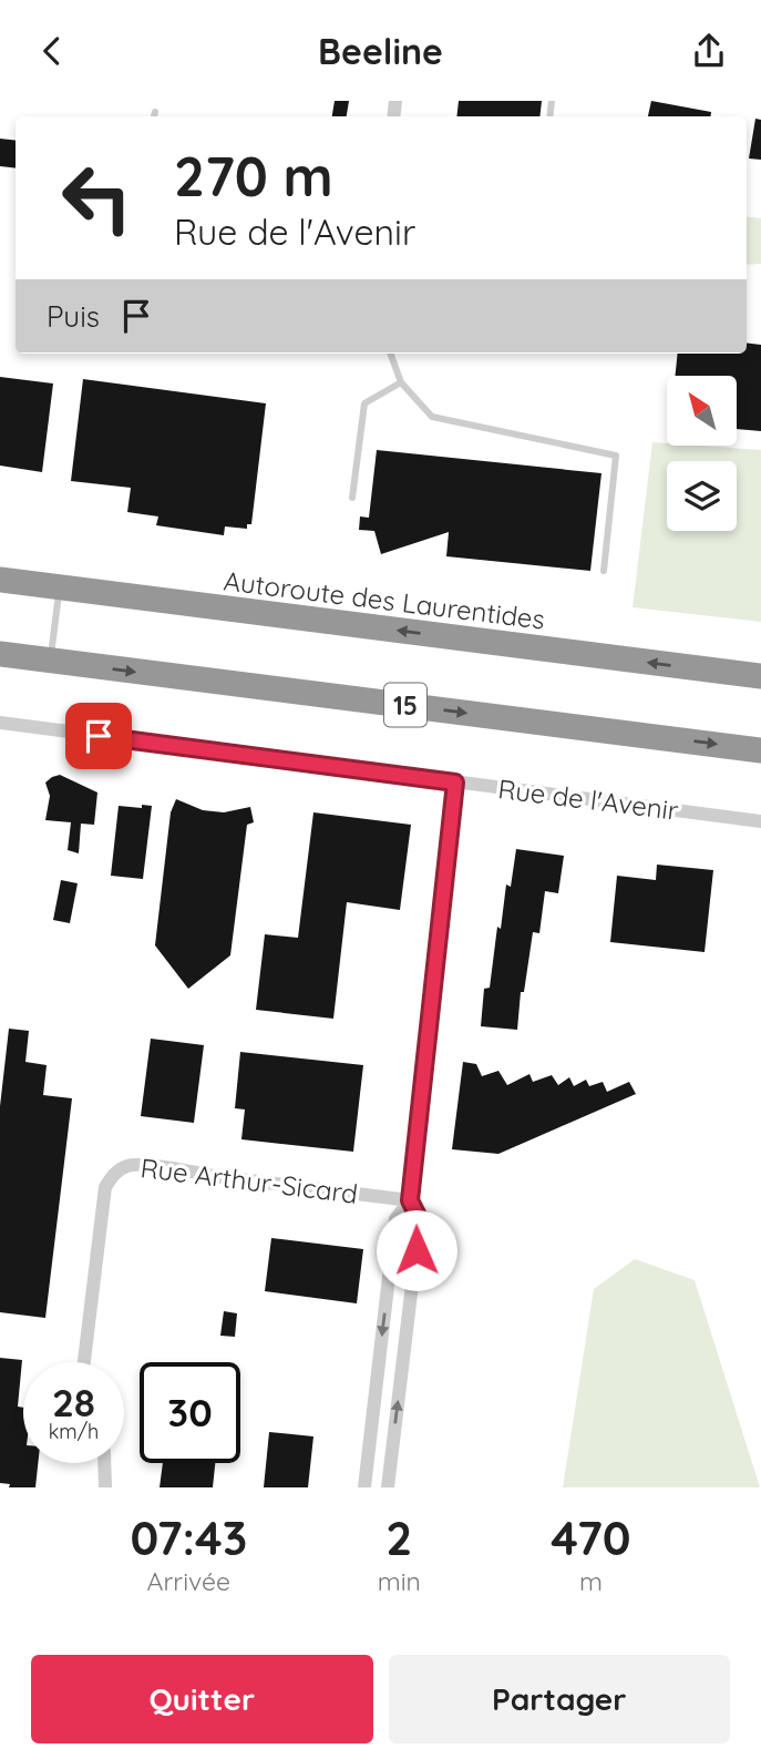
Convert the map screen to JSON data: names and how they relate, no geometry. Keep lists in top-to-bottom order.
{
  "streets": {
    "highway": ["Autoroute des Laurentides", "15"],
    "street": ["Rue de l'Avenir", "Rue Arthur-Sicard"]
  },
  "north": "top left",
  "page": {
    "header": "Beeline",
    "turn": ["270 m", "Rue de l'Avenir"],
    "then": "Puis",
    "speed": "28 km/h",
    "limit": "30",
    "eta": [
      "07:43",
      "Arrivée",
      "2",
      "min",
      "470",
      "m"
    ],
    "buttons": ["Quitter", "Partager"]
  }
}
